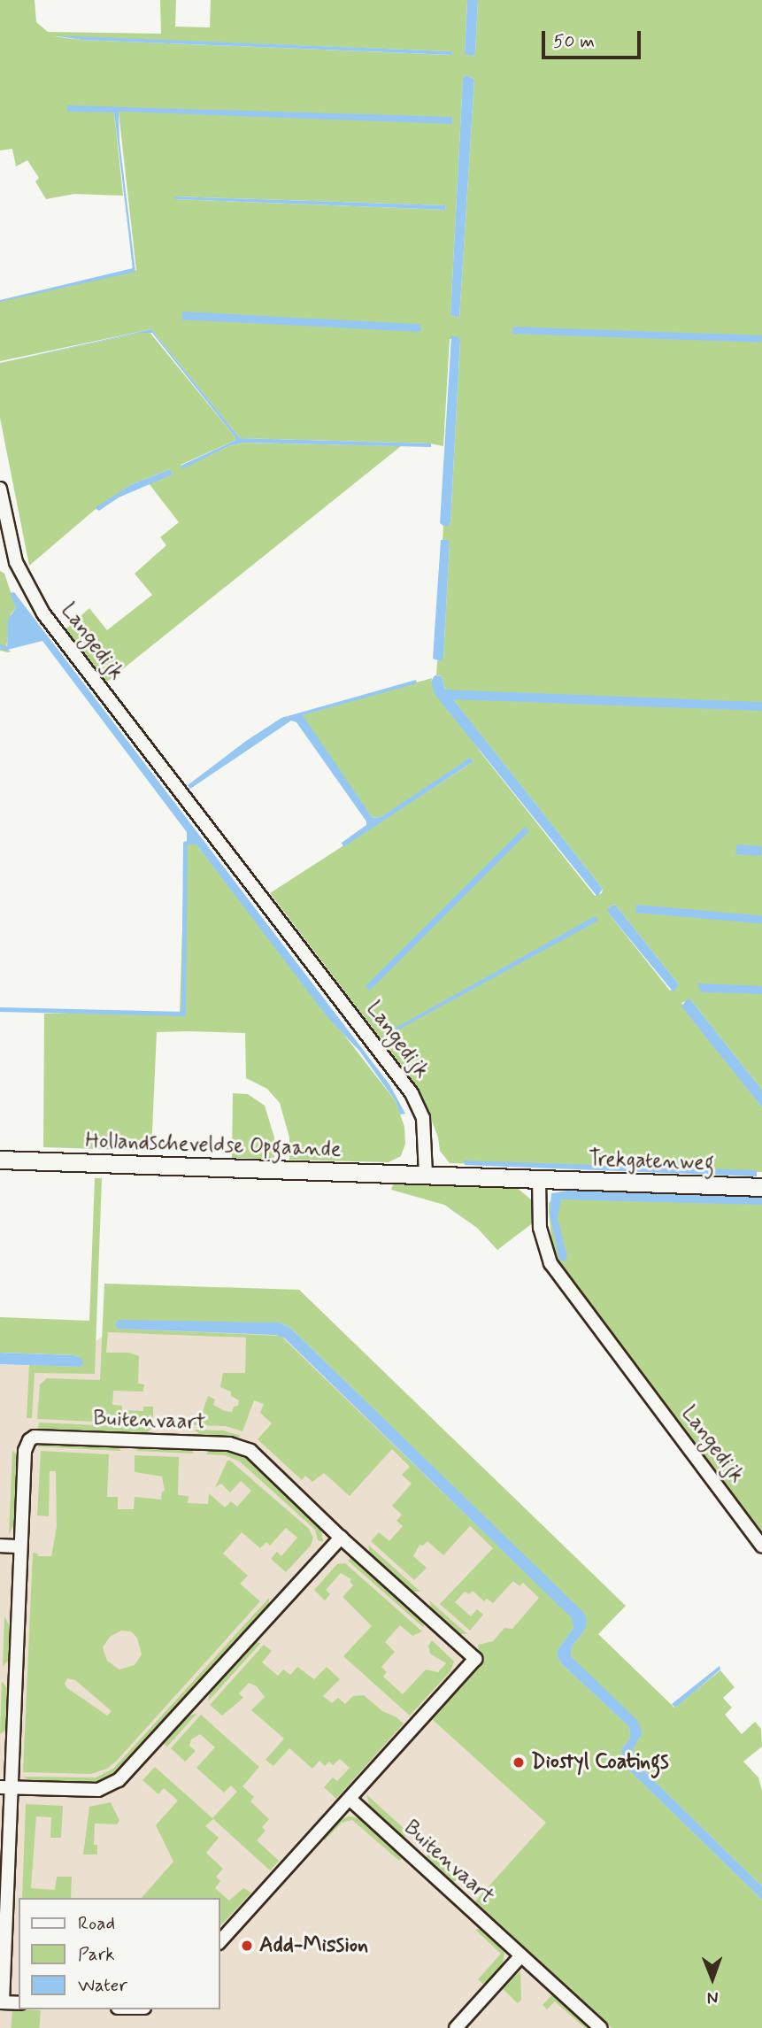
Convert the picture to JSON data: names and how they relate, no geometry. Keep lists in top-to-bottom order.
{
  "streets": {
    "street": [
      "Langedijk",
      "Hollandscheveldse Opgaande",
      "Trekgatenweg",
      "Buitenvaart"
    ]
  },
  "crossings": [
    ["Langedijk", "Hollandscheveldse Opgaande"],
    ["Langedijk", "Trekgatenweg"]
  ],
  "places": ["Diostyl Coatings", "Add-Mission"],
  "legend": ["Road", "Park", "Water"],
  "scale_bar": "50 m",
  "north": "bottom"
}
